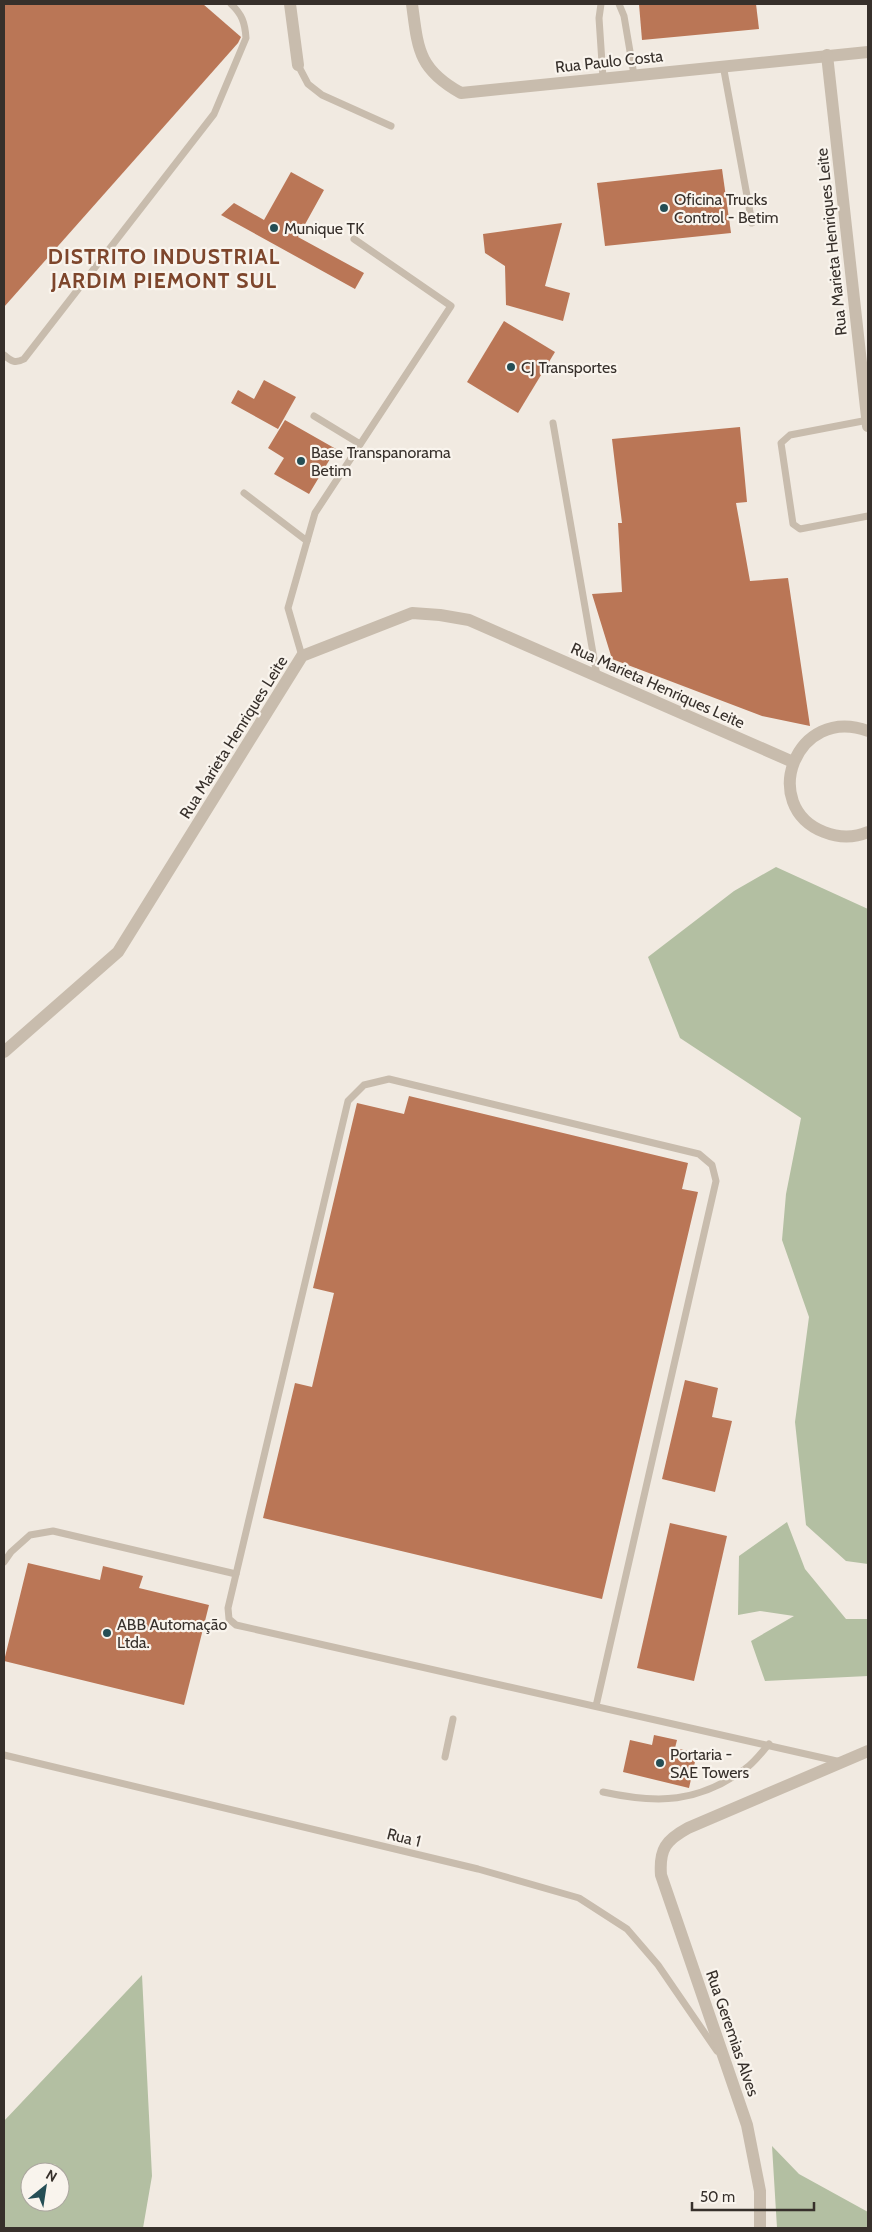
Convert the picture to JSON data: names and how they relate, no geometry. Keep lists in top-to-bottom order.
{
  "streets": {
    "street": ["Rua Paulo Costa", "Rua Marieta Henriques Leite", "Rua Geremias Alves"],
    "lane": ["Rua 1"]
  },
  "crossings": [
    ["Rua Paulo Costa", "Rua Marieta Henriques Leite"],
    ["Rua 1", "Rua Geremias Alves"]
  ],
  "districts": ["DISTRITO INDUSTRIAL JARDIM PIEMONT SUL"],
  "places": [
    "Oficina Trucks Control - Betim",
    "Munique TK",
    "CJ Transportes",
    "Base Transpanorama Betim",
    "ABB Automação Ltda.",
    "Portaria - SAE Towers"
  ],
  "scale_bar": "50 m",
  "north": "top right"
}
